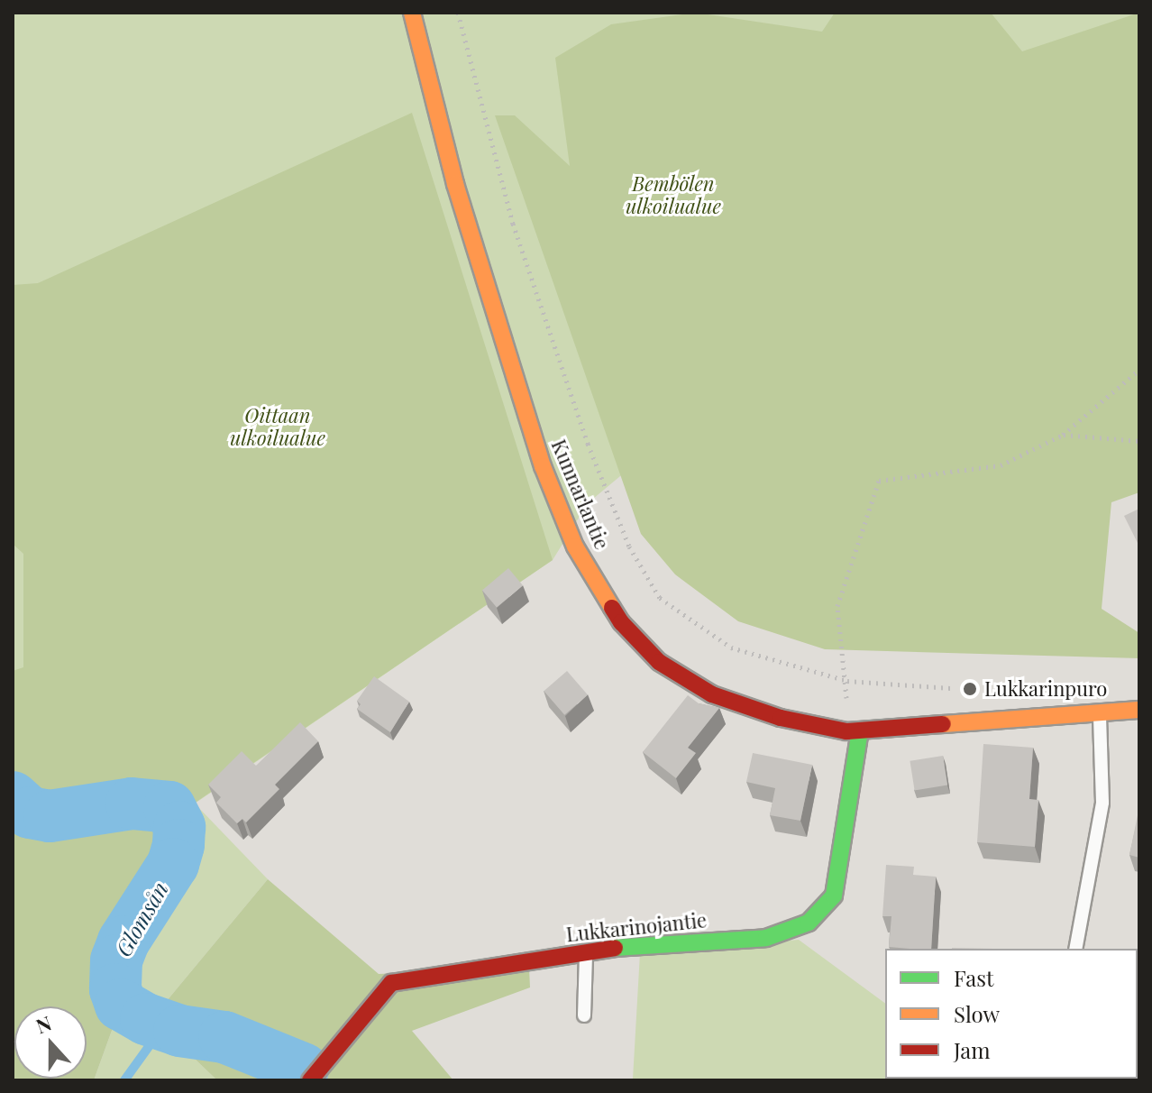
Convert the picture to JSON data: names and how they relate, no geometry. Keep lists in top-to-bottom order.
{
  "streets": {
    "main road": ["Kunnarlantie", "Lukkarinojantie"]
  },
  "crossings": [
    ["Kunnarlantie", "Lukkarinojantie"]
  ],
  "water": ["Glomsån"],
  "parks": ["Bembölen ulkoilualue", "Oittaan ulkoilualue"],
  "places": ["Lukkarinpuro"],
  "legend": ["Fast", "Slow", "Jam"],
  "north": "top"
}
